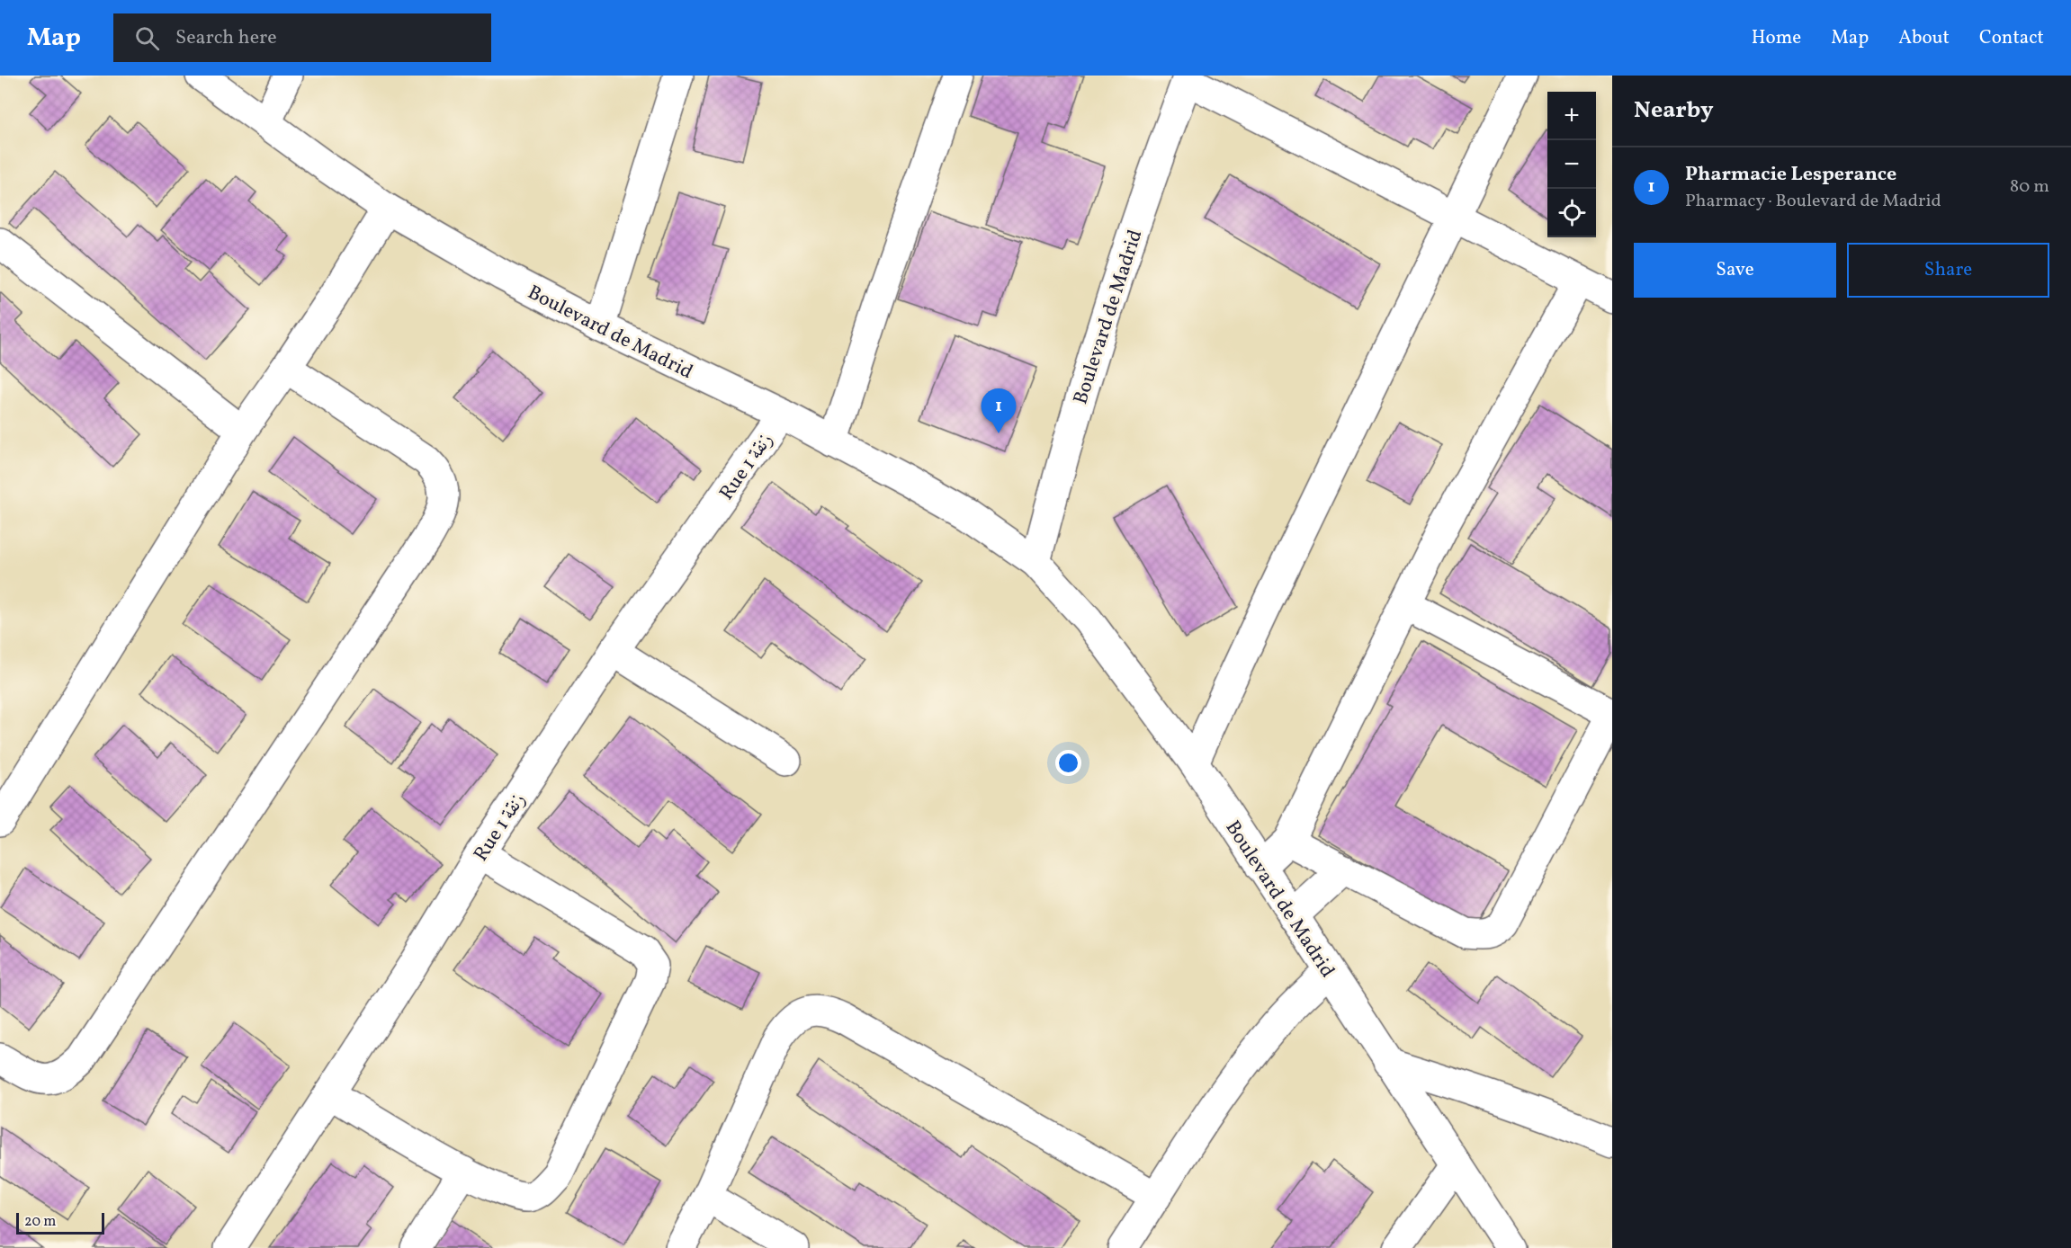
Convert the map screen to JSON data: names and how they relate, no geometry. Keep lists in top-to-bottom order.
{
  "streets": {
    "street": ["Boulevard de Madrid", "Rue 1 زنقة"]
  },
  "crossings": [
    ["Boulevard de Madrid", "Rue 1 زنقة"]
  ],
  "scale_bar": "20 m",
  "page": {
    "header": "Map",
    "search": "Search here",
    "nav": [
      "Home",
      "Map",
      "About",
      "Contact"
    ],
    "heading": "Nearby",
    "map_buttons": ["+", "−"],
    "list": [
      {
        "mark": "1",
        "name": "Pharmacie Lesperance",
        "note": "Pharmacy · Boulevard de Madrid",
        "value": "80 m"
      }
    ],
    "buttons": ["Save", "Share"],
    "pins": "1",
    "scale": "20 m"
  }
}
